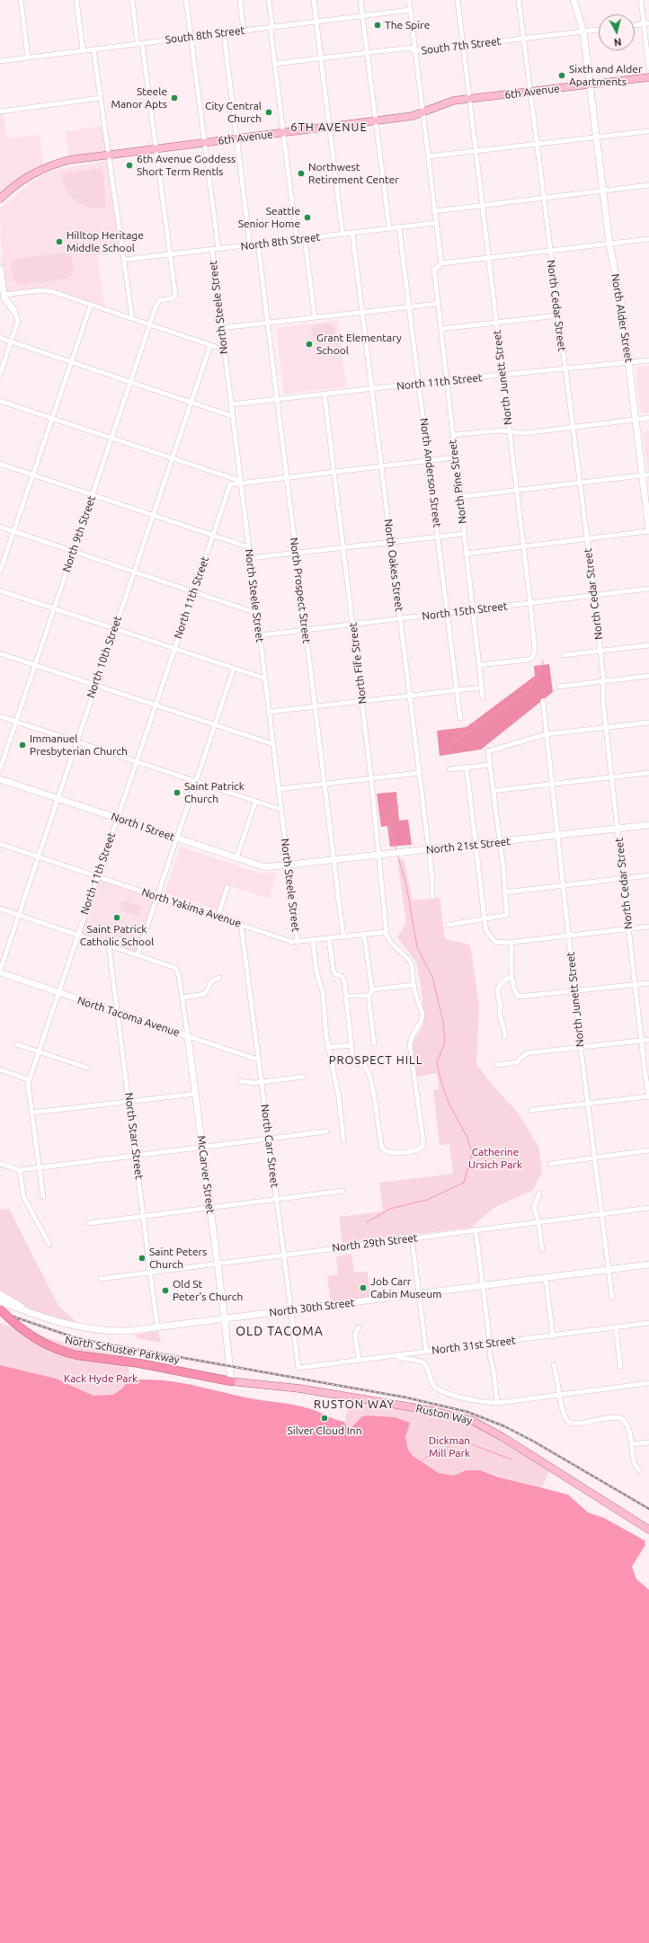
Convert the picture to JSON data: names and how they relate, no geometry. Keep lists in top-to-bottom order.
{
  "streets": {
    "highway": ["North Schuster Parkway"],
    "main road": [
      "6th Avenue",
      "North Alder Street",
      "North I Street",
      "North 21st Street",
      "North Tacoma Avenue",
      "McCarver Street",
      "North 30th Street",
      "Ruston Way"
    ],
    "street": [
      "South 8th Street",
      "South 7th Street",
      "North 8th Street",
      "North Cedar Street",
      "North Steele Street",
      "North Junett Street",
      "North 11th Street",
      "North Anderson Street",
      "North Pine Street",
      "North 9th Street",
      "North Oakes Street",
      "North Prospect Street",
      "North 15th Street",
      "North 10th Street",
      "North Fife Street",
      "North Yakima Avenue",
      "North Starr Street",
      "North Carr Street",
      "North 29th Street",
      "North 31st Street"
    ]
  },
  "crossings": [
    ["South 8th Street", "North Steele Street"],
    ["South 7th Street", "North Cedar Street"],
    ["South 7th Street", "North Alder Street"],
    ["South 7th Street", "North Junett Street"],
    ["6th Avenue", "North Cedar Street"],
    ["6th Avenue", "North Steele Street"],
    ["6th Avenue", "North Alder Street"],
    ["6th Avenue", "North Junett Street"],
    ["North 8th Street", "North Steele Street"],
    ["North 8th Street", "North Anderson Street"],
    ["North 8th Street", "North 9th Street"],
    ["North 8th Street", "North Oakes Street"],
    ["North 8th Street", "North Prospect Street"],
    ["North Cedar Street", "North 11th Street"],
    ["North Cedar Street", "North 15th Street"],
    ["North Cedar Street", "North 21st Street"],
    ["North Steele Street", "North 11th Street"],
    ["North Steele Street", "North 15th Street"],
    ["North Steele Street", "North I Street"],
    ["North Steele Street", "North 21st Street"],
    ["North Steele Street", "North Yakima Avenue"],
    ["North Alder Street", "North 11th Street"],
    ["North Junett Street", "North 11th Street"],
    ["North Junett Street", "North Pine Street"],
    ["North Junett Street", "North 15th Street"],
    ["North Junett Street", "North 21st Street"],
    ["North Junett Street", "North 29th Street"],
    ["North Junett Street", "North 30th Street"],
    ["North 11th Street", "North Anderson Street"],
    ["North 11th Street", "North Pine Street"],
    ["North 11th Street", "North Oakes Street"],
    ["North 11th Street", "North Prospect Street"],
    ["North 11th Street", "North Fife Street"],
    ["North 11th Street", "North I Street"],
    ["North 11th Street", "North Yakima Avenue"],
    ["North 11th Street", "North Tacoma Avenue"],
    ["North Anderson Street", "North 15th Street"],
    ["North Pine Street", "North 15th Street"],
    ["North Oakes Street", "North 15th Street"],
    ["North Oakes Street", "North 21st Street"],
    ["North Prospect Street", "North 15th Street"],
    ["North Prospect Street", "North 21st Street"],
    ["North Prospect Street", "North Yakima Avenue"],
    ["North 15th Street", "North Fife Street"],
    ["North 10th Street", "North I Street"],
    ["North 10th Street", "North Yakima Avenue"],
    ["North 10th Street", "North Tacoma Avenue"],
    ["North Fife Street", "North 21st Street"],
    ["North Fife Street", "North Yakima Avenue"],
    ["North I Street", "North 21st Street"],
    ["North Yakima Avenue", "North Carr Street"],
    ["North Tacoma Avenue", "North Starr Street"],
    ["North Tacoma Avenue", "North Carr Street"],
    ["North Tacoma Avenue", "McCarver Street"],
    ["North Starr Street", "North 29th Street"],
    ["North Starr Street", "North 30th Street"],
    ["North Carr Street", "North 29th Street"],
    ["North Carr Street", "North 30th Street"],
    ["North Carr Street", "North 31st Street"],
    ["McCarver Street", "North 29th Street"],
    ["McCarver Street", "North 30th Street"],
    ["McCarver Street", "North Schuster Parkway"],
    ["McCarver Street", "Ruston Way"],
    ["North Schuster Parkway", "Ruston Way"]
  ],
  "districts": [
    "6TH AVENUE",
    "PROSPECT HILL",
    "OLD TACOMA",
    "RUSTON WAY"
  ],
  "parks": ["Catherine Ursich Park", "Kack Hyde Park", "Dickman Mill Park"],
  "places": [
    "The Spire",
    "Sixth and Alder Apartments",
    "Steele Manor Apts",
    "City Central Church",
    "6th Avenue Goddess Short Term Rentls",
    "Northwest Retirement Center",
    "Seattle Senior Home",
    "Hilltop Heritage Middle School",
    "Grant Elementary School",
    "Immanuel Presbyterian Church",
    "Saint Patrick Church",
    "Saint Patrick Catholic School",
    "Saint Peters Church",
    "Job Carr Cabin Museum",
    "Old St Peter's Church",
    "Silver Cloud Inn"
  ],
  "north": "bottom"
}
